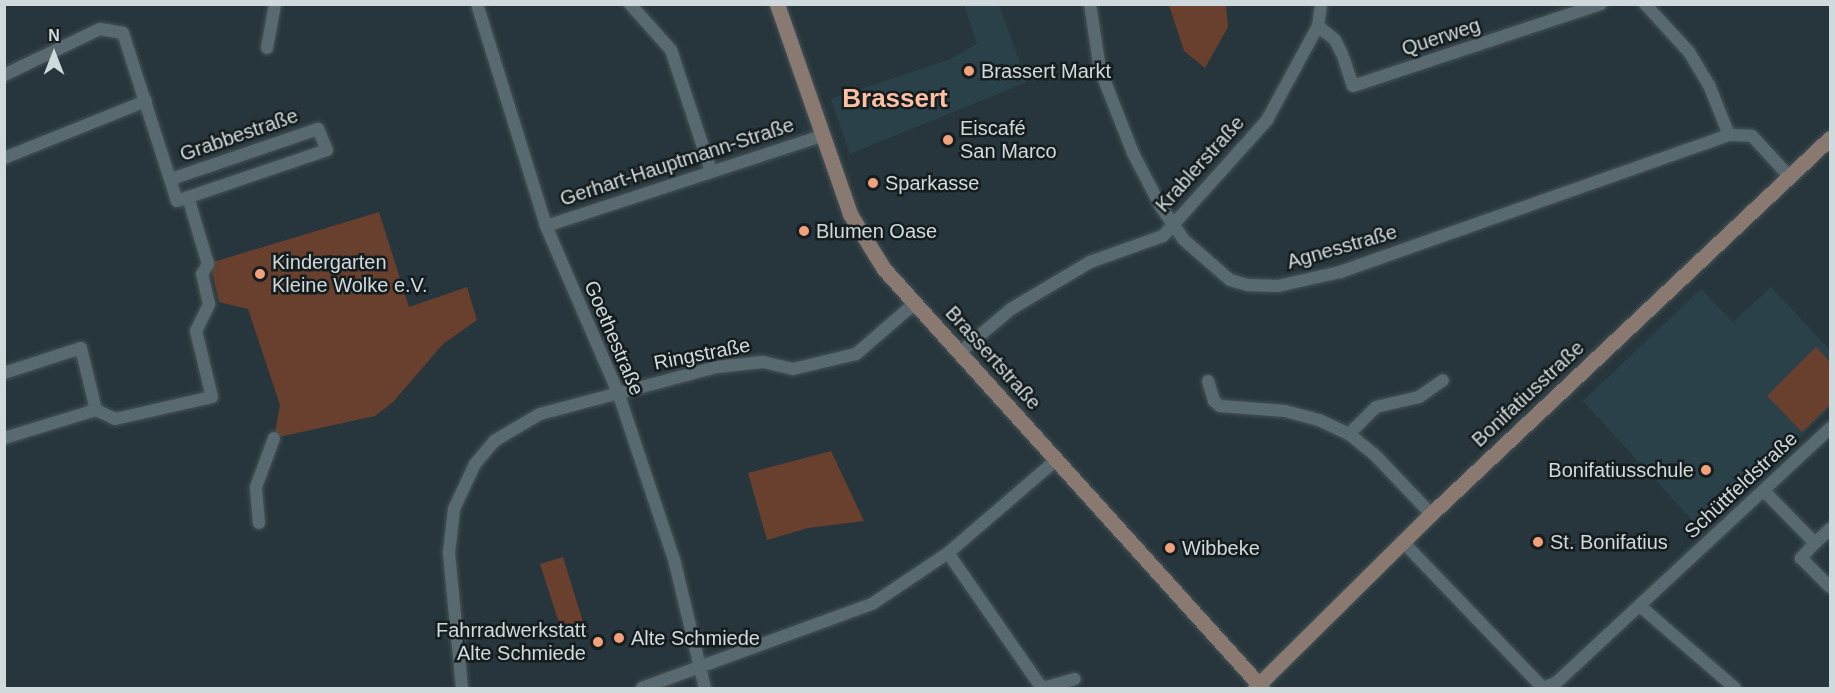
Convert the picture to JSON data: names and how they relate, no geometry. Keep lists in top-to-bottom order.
{
  "streets": {
    "main road": ["Brassertstraße", "Bonifatiusstraße"],
    "street": [
      "Querweg",
      "Grabbestraße",
      "Gerhart-Hauptmann-Straße",
      "Krablerstraße",
      "Agnesstraße",
      "Goethestraße",
      "Ringstraße",
      "Schüttfeldstraße"
    ]
  },
  "crossings": [
    ["Querweg", "Krablerstraße"],
    ["Gerhart-Hauptmann-Straße", "Goethestraße"],
    ["Gerhart-Hauptmann-Straße", "Brassertstraße"],
    ["Krablerstraße", "Agnesstraße"],
    ["Krablerstraße", "Brassertstraße"],
    ["Goethestraße", "Ringstraße"],
    ["Ringstraße", "Brassertstraße"],
    ["Brassertstraße", "Bonifatiusstraße"],
    ["Bonifatiusstraße", "Schüttfeldstraße"]
  ],
  "districts": ["Brassert"],
  "places": [
    "Brassert Markt",
    "Eiscafé San Marco",
    "Sparkasse",
    "Blumen Oase",
    "Kindergarten Kleine Wolke e.V.",
    "Bonifatiusschule",
    "St. Bonifatius",
    "Wibbeke",
    "Alte Schmiede",
    "Fahrradwerkstatt Alte Schmiede"
  ],
  "north": "top"
}
